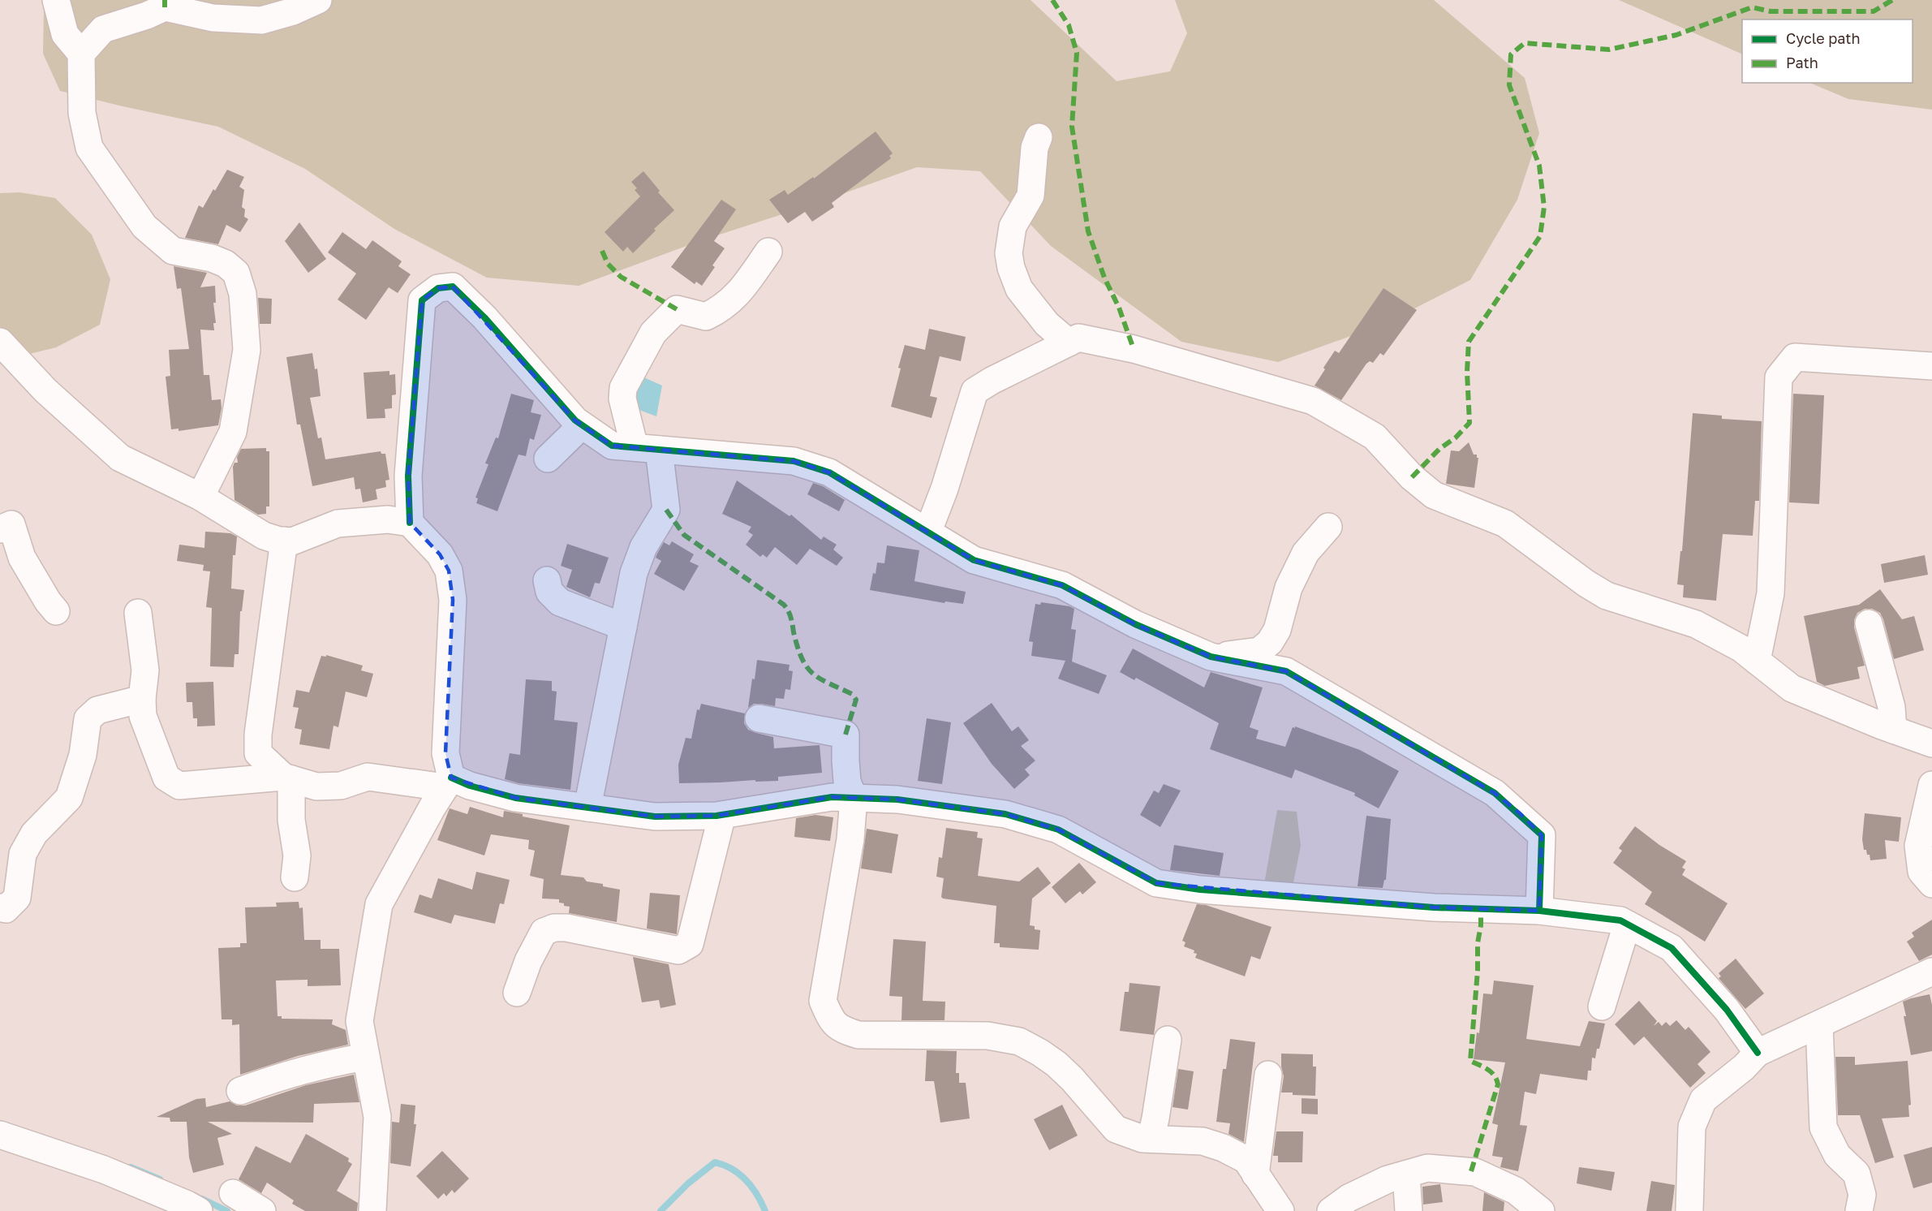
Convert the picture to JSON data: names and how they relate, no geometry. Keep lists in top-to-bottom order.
{
  "legend": ["Cycle path", "Path"]
}
